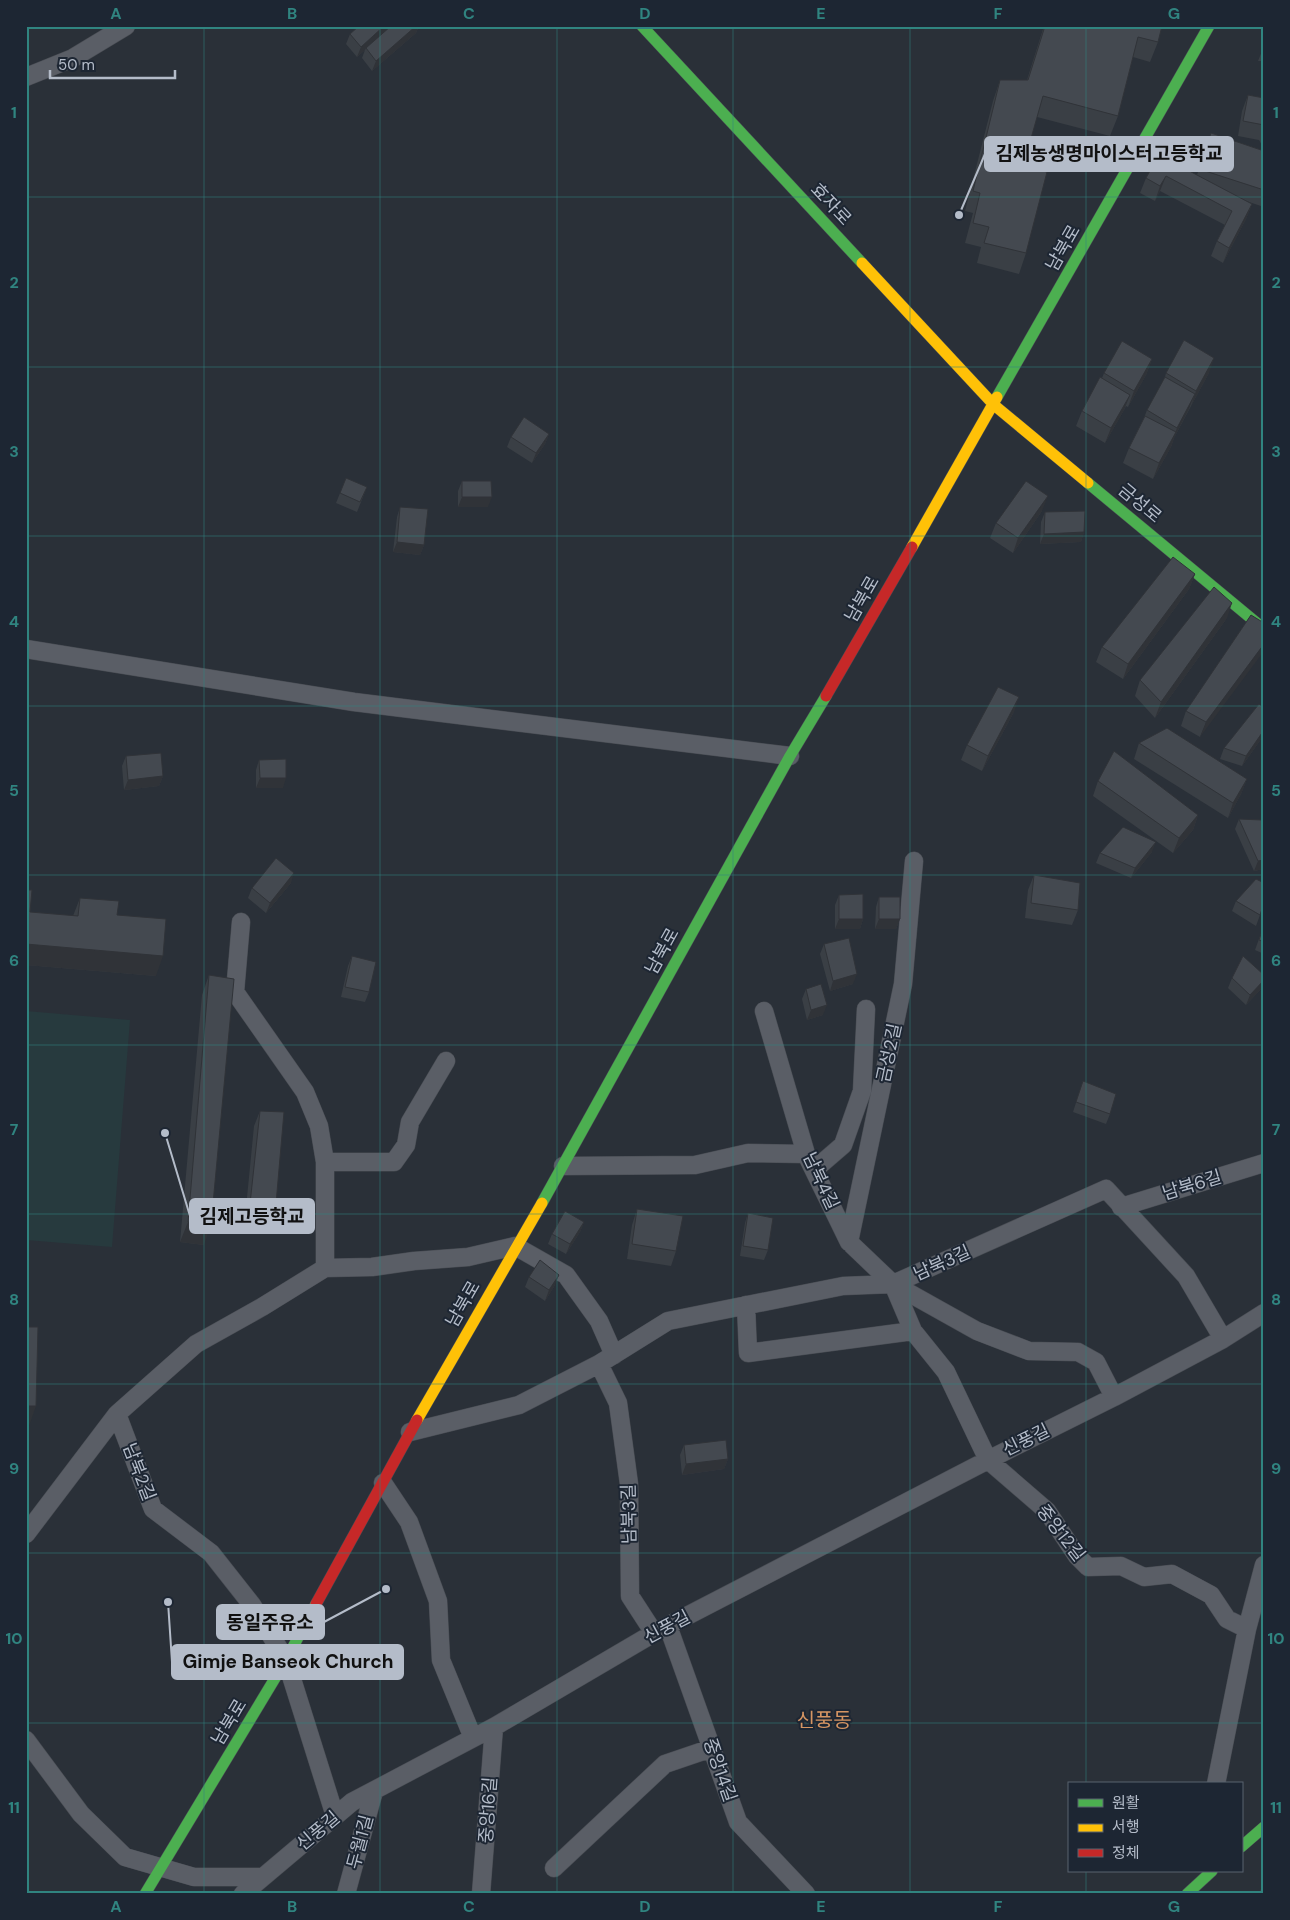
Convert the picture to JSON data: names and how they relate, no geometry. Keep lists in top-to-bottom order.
{
  "streets": {
    "main road": ["효자로", "남북로", "금성로"],
    "street": [
      "금성2길",
      "남북4길",
      "남북6길",
      "남북3길",
      "신풍길",
      "남북2길",
      "중앙12길",
      "중앙14길",
      "중앙16길",
      "두월1길"
    ]
  },
  "crossings": [
    ["효자로", "남북로"],
    ["효자로", "금성로"],
    ["남북로", "금성로"],
    ["남북로", "남북3길"],
    ["남북로", "남북2길"],
    ["금성2길", "남북4길"],
    ["남북4길", "남북3길"],
    ["남북4길", "신풍길"],
    ["남북4길", "중앙12길"],
    ["남북6길", "남북3길"],
    ["남북3길", "신풍길"],
    ["남북3길", "중앙14길"],
    ["신풍길", "남북2길"],
    ["신풍길", "중앙12길"],
    ["신풍길", "중앙14길"],
    ["신풍길", "중앙16길"],
    ["신풍길", "두월1길"]
  ],
  "districts": ["신풍동"],
  "places": [
    "김제농생명마이스터고등학교",
    "김제고등학교",
    "동일주유소",
    "Gimje Banseok Church"
  ],
  "legend": ["원활", "서행", "정체"],
  "scale_bar": "50 m",
  "grid": {
    "columns": [
      "A",
      "B",
      "C",
      "D",
      "E",
      "F",
      "G"
    ],
    "rows": [
      "1",
      "2",
      "3",
      "4",
      "5",
      "6",
      "7",
      "8",
      "9",
      "10",
      "11"
    ]
  }
}
